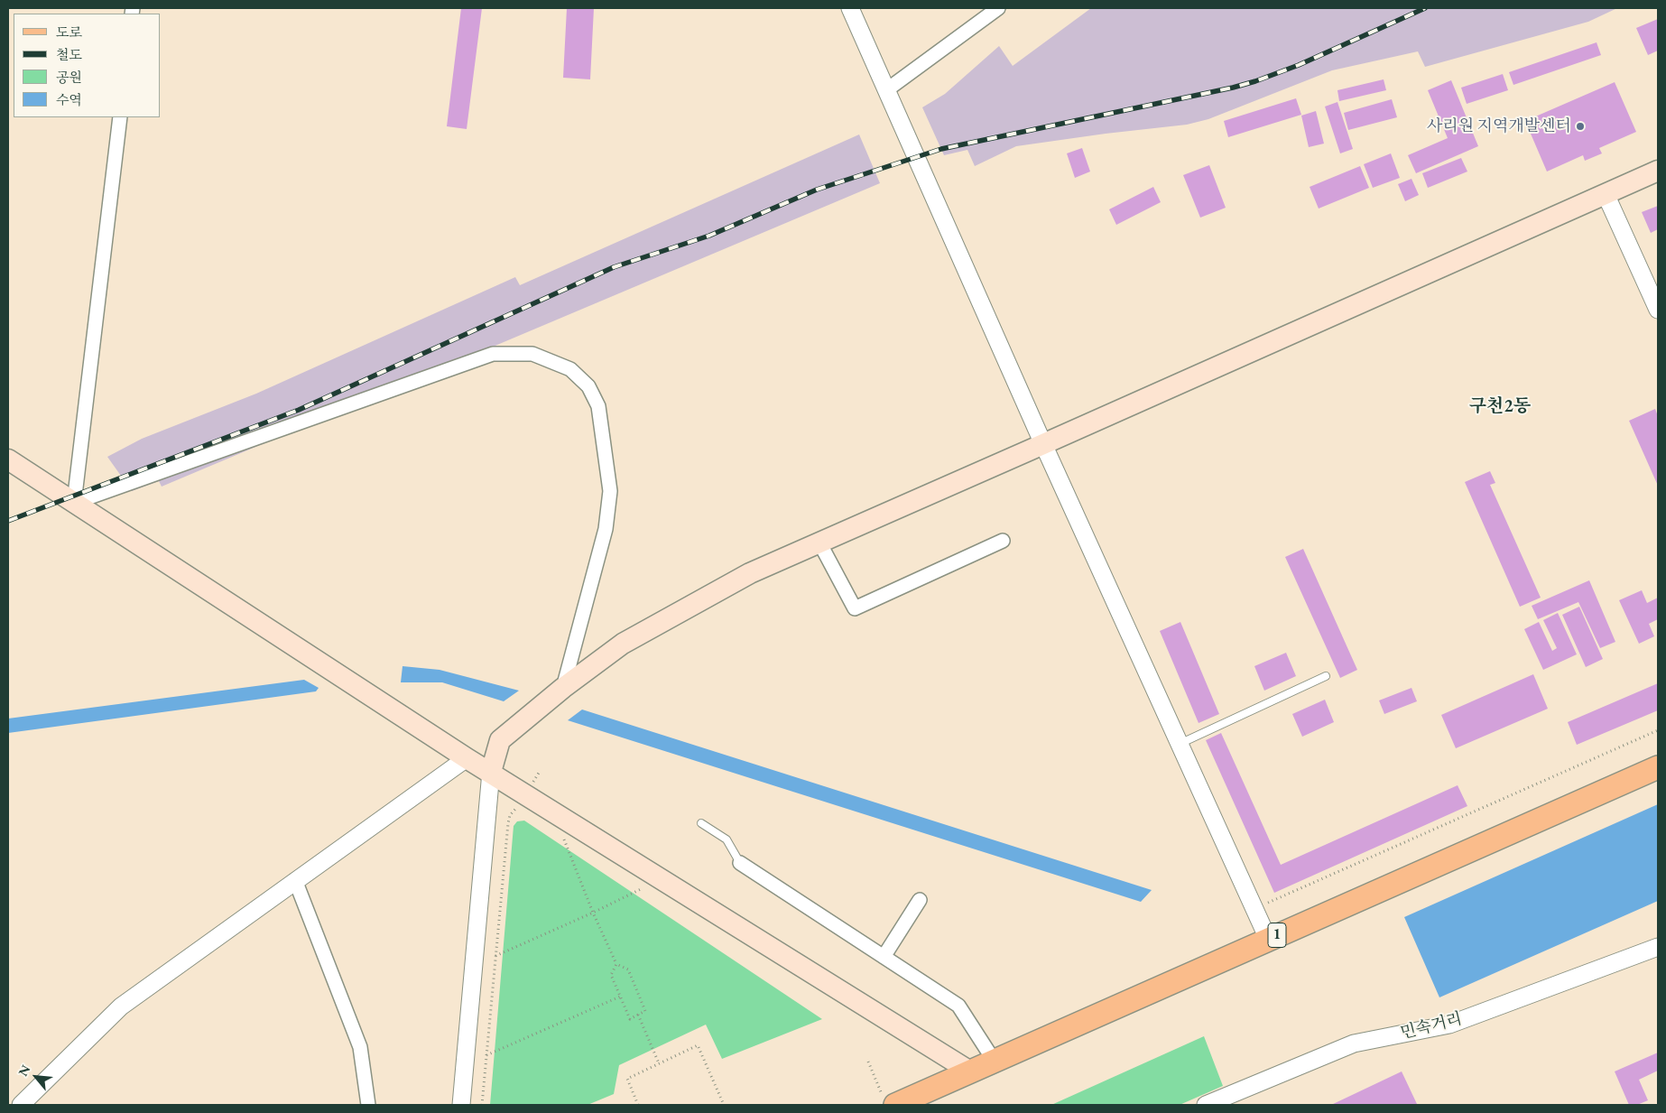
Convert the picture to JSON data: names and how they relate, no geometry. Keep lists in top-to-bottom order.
{
  "streets": {
    "main road": ["1"],
    "street": ["민속거리"]
  },
  "districts": ["구천2동"],
  "places": ["사리원 지역개발센터"],
  "legend": [
    "도로",
    "철도",
    "공원",
    "수역"
  ],
  "north": "top left"
}
